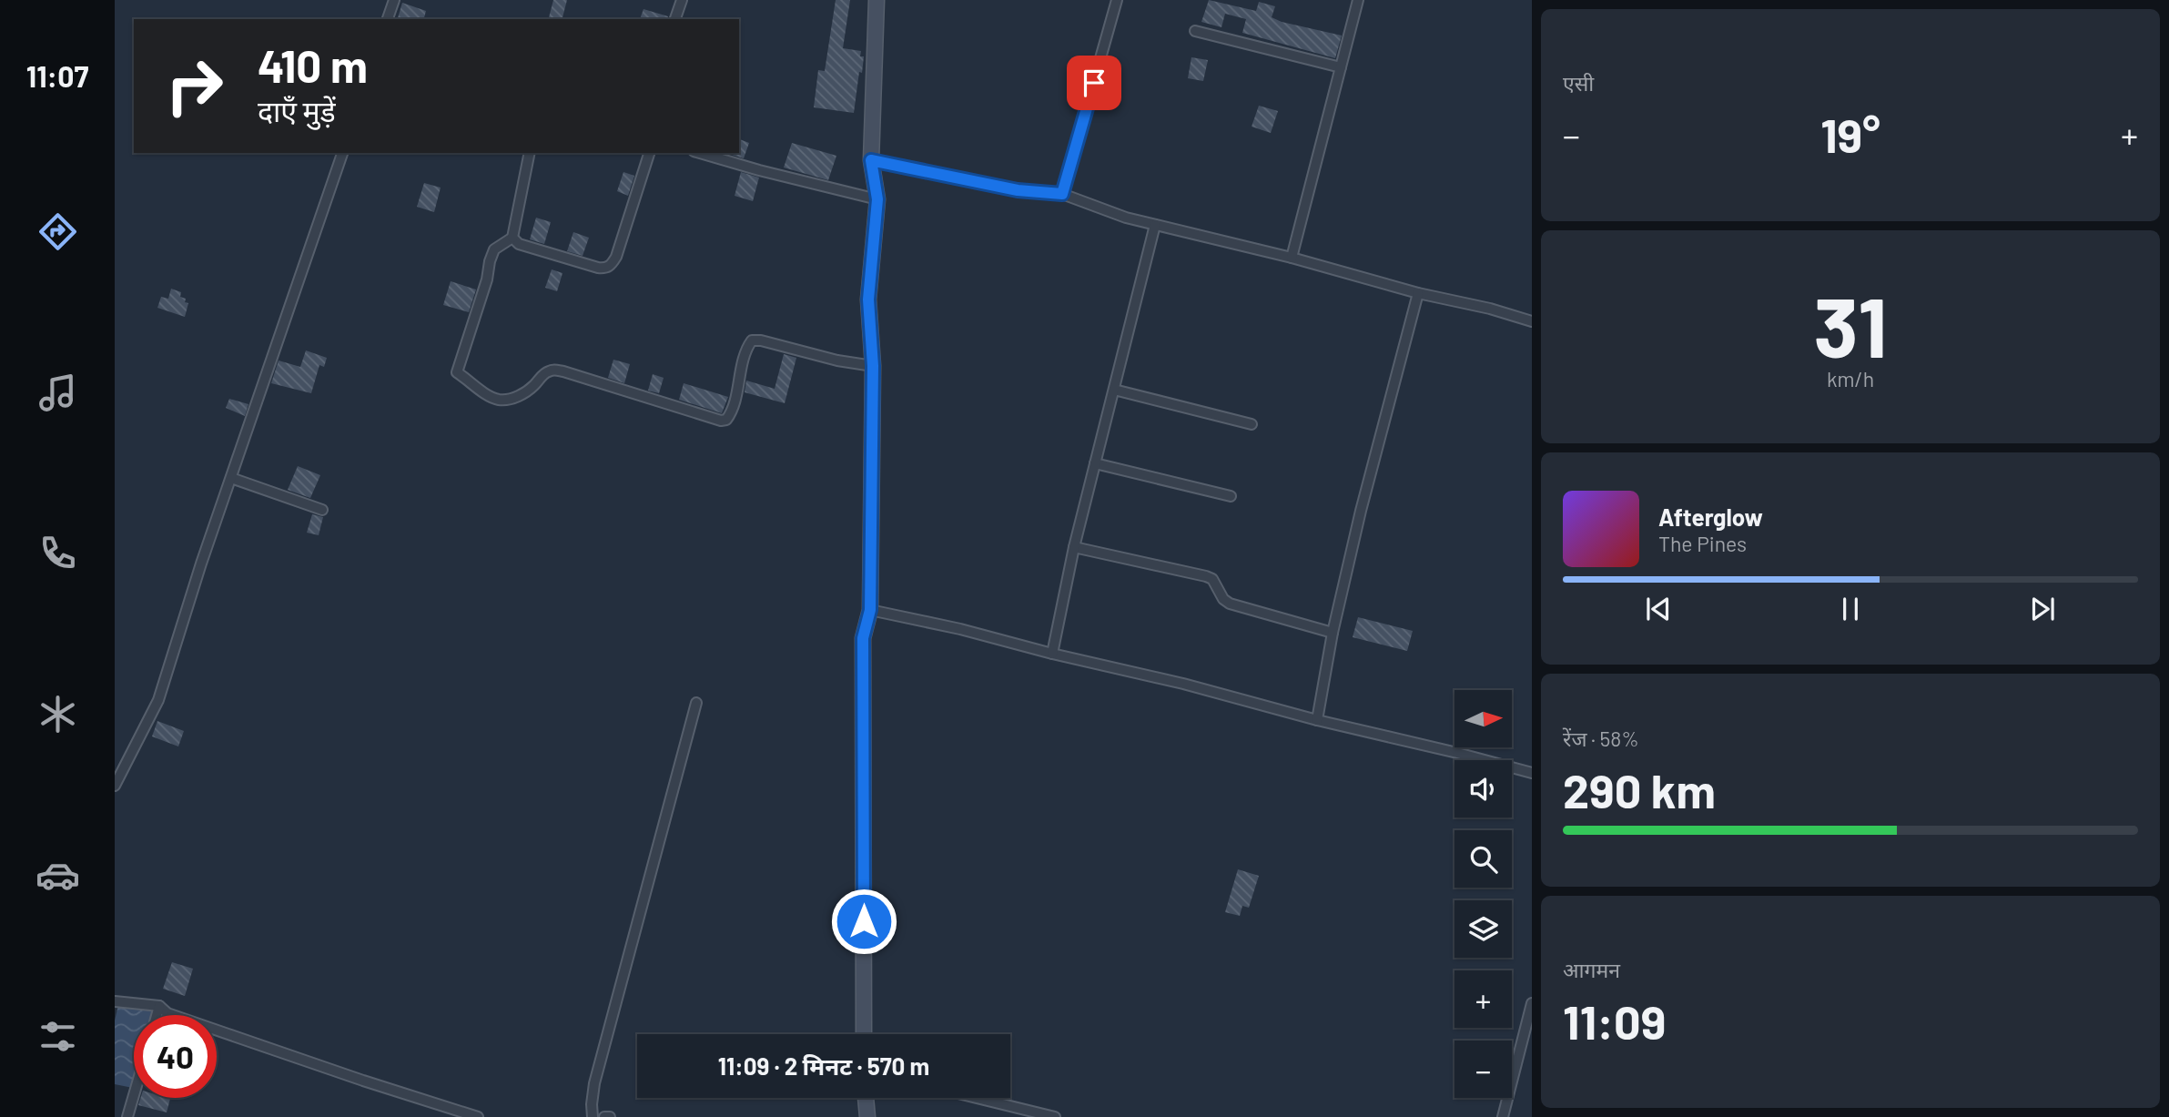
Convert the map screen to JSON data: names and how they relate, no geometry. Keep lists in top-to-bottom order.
{
  "north": "right",
  "page": {
    "tabs": "11:07",
    "tile": [
      "एसी",
      ["31", "km/h"],
      ["रेंज · 58%", "290 km"],
      ["आगमन", "11:09"]
    ],
    "turn": ["410 m", "दाएँ मुड़ें"],
    "heat": ["−", "19°", "+"],
    "song": ["Afterglow", "The Pines"],
    "map_buttons": ["+", "−"],
    "limit": "40",
    "trip": "11:09 · 2 मिनट · 570 m"
  }
}
